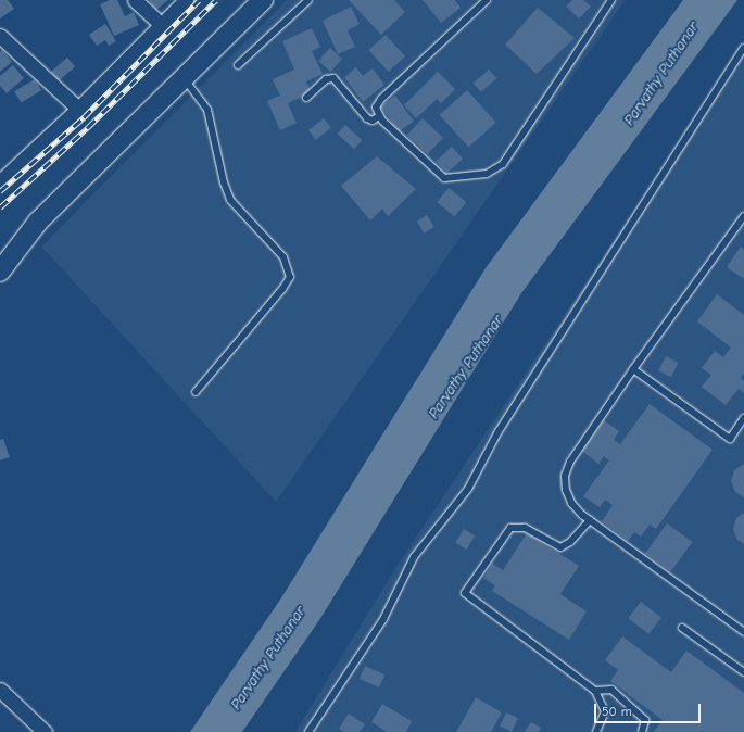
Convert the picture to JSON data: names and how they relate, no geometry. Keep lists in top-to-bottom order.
{
  "water": ["Parvathy Puthanar"],
  "scale_bar": "50 m"
}
